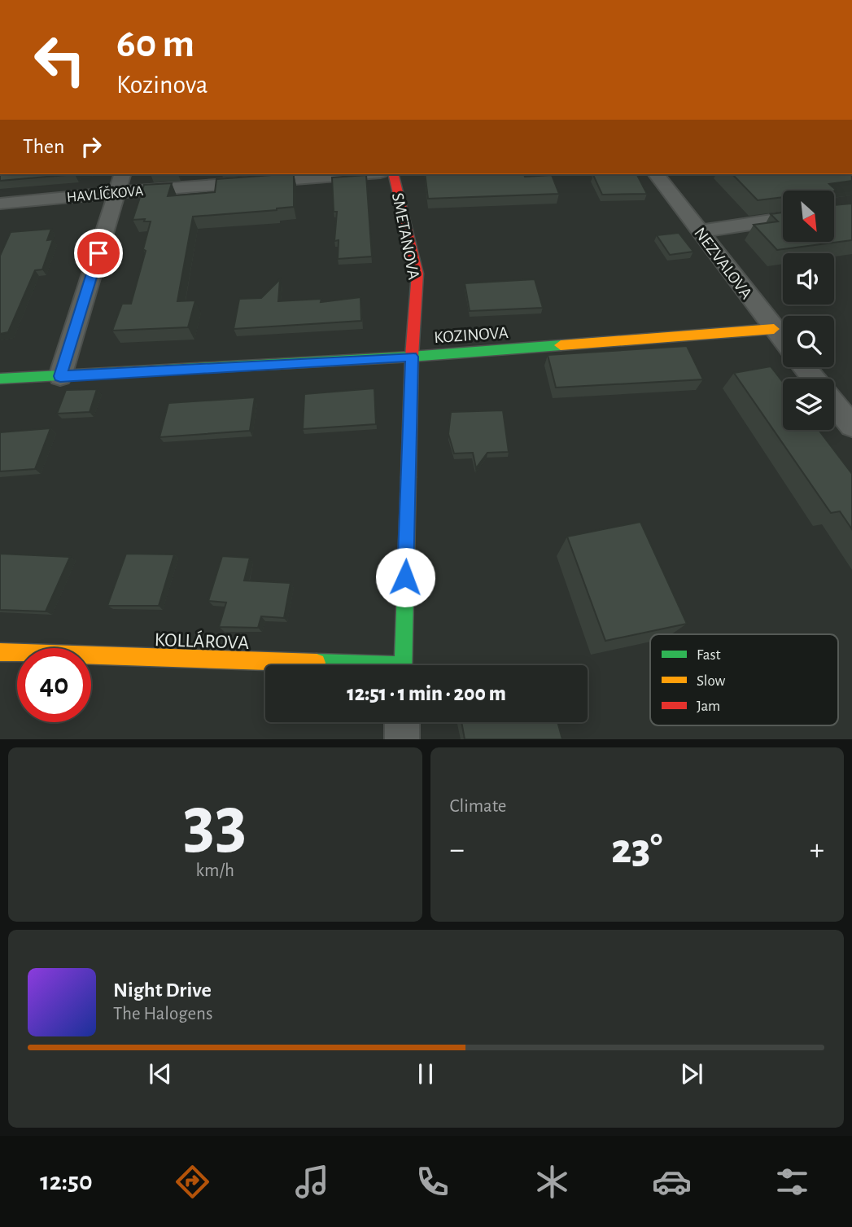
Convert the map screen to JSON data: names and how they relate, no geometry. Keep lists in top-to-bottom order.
{
  "streets": {
    "street": [
      "HAVLÍČKOVA",
      "SMETANOVA",
      "NEZVALOVA",
      "KOZINOVA",
      "KOLLÁROVA"
    ]
  },
  "crossings": [
    ["SMETANOVA", "KOZINOVA"],
    ["NEZVALOVA", "KOZINOVA"]
  ],
  "legend": ["Fast", "Slow", "Jam"],
  "north": "bottom right",
  "page": {
    "turn": ["60 m", "Kozinova"],
    "then": "Then",
    "limit": "40",
    "trip": "12:51 · 1 min · 200 m",
    "tile": [
      ["33", "km/h"],
      "Climate"
    ],
    "heat": ["−", "23°", "+"],
    "song": ["Night Drive", "The Halogens"],
    "tabs": "12:50"
  }
}
